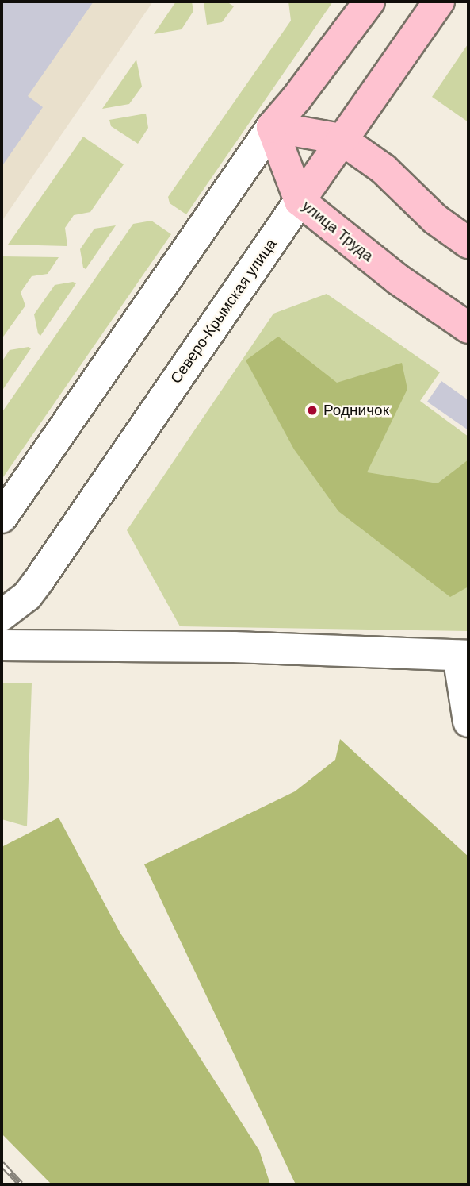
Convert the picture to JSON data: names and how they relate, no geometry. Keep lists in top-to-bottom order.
{
  "streets": {
    "main road": ["улица Труда", "Северо-Крымская улица"]
  },
  "crossings": [
    ["улица Труда", "Северо-Крымская улица"]
  ],
  "places": ["Родничок"]
}
